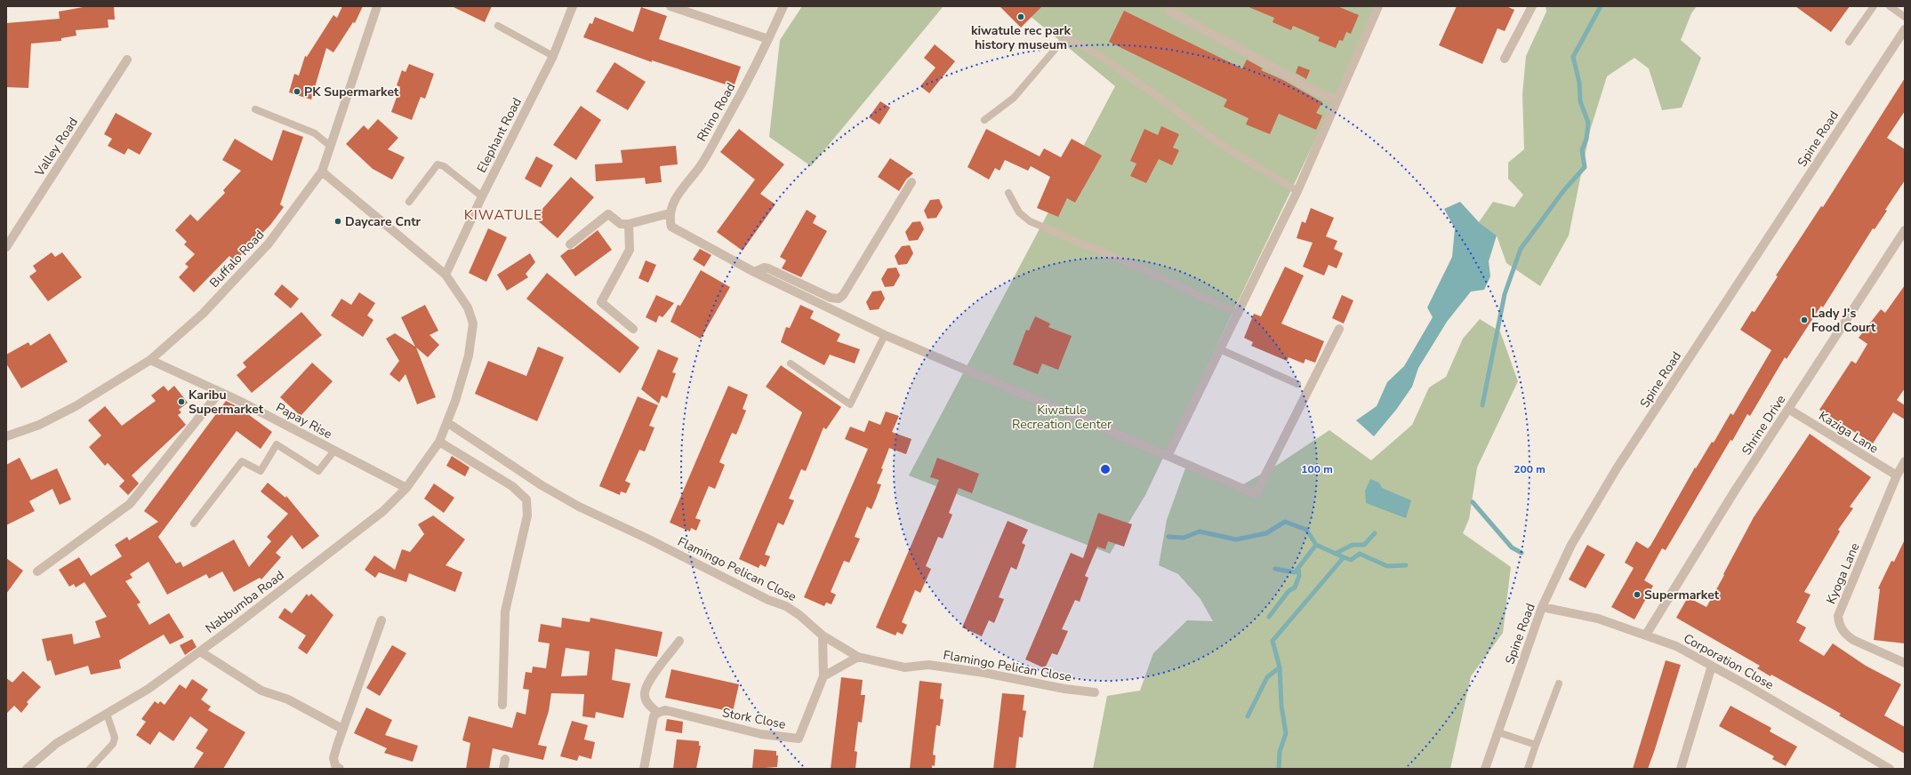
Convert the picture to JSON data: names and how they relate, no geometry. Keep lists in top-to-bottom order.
{
  "streets": {
    "street": [
      "Rhino Road",
      "Elephant Road",
      "Spine Road",
      "Valley Road",
      "Buffalo Road",
      "Papay Rise",
      "Shrine Drive",
      "Kaziga Lane",
      "Flamingo Pelican Close",
      "Kyoga Lane",
      "Nabbumba Road",
      "Corporation Close",
      "Stork Close"
    ]
  },
  "crossings": [
    ["Elephant Road", "Nabbumba Road"],
    ["Spine Road", "Corporation Close"],
    ["Buffalo Road", "Papay Rise"],
    ["Buffalo Road", "Nabbumba Road"],
    ["Papay Rise", "Nabbumba Road"],
    ["Shrine Drive", "Kaziga Lane"],
    ["Shrine Drive", "Corporation Close"],
    ["Kaziga Lane", "Kyoga Lane"],
    ["Flamingo Pelican Close", "Nabbumba Road"],
    ["Flamingo Pelican Close", "Stork Close"]
  ],
  "districts": ["KIWATULE"],
  "parks": ["Kiwatule Recreation Center"],
  "places": [
    "kiwatule rec park history museum",
    "PK Supermarket",
    "Daycare Cntr",
    "Lady J's Food Court",
    "Karibu Supermarket",
    "Supermarket"
  ],
  "rings": ["100 m", "200 m"]
}
